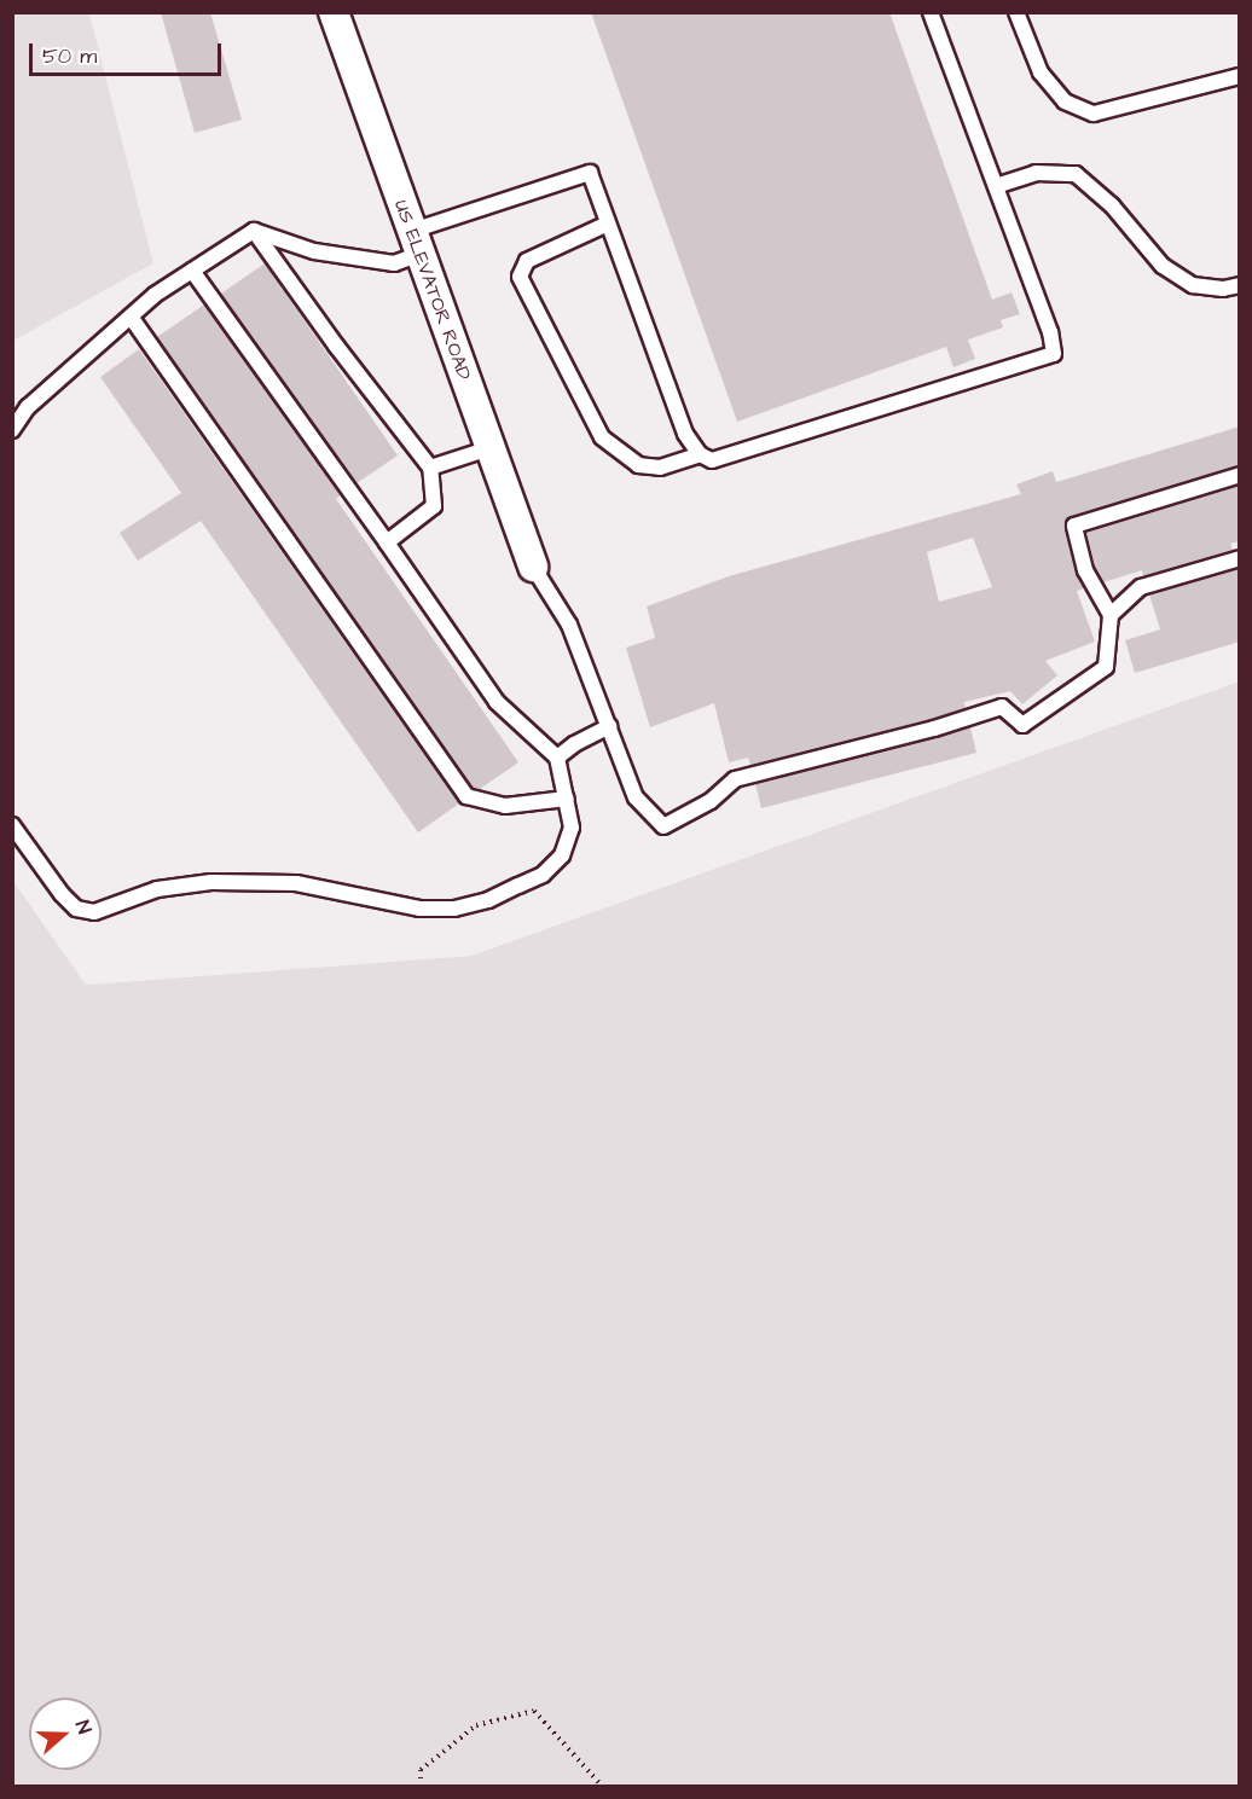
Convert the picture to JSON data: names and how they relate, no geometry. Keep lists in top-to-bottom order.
{
  "streets": {
    "street": ["US ELEVATOR ROAD"]
  },
  "scale_bar": "50 m",
  "north": "right"
}
